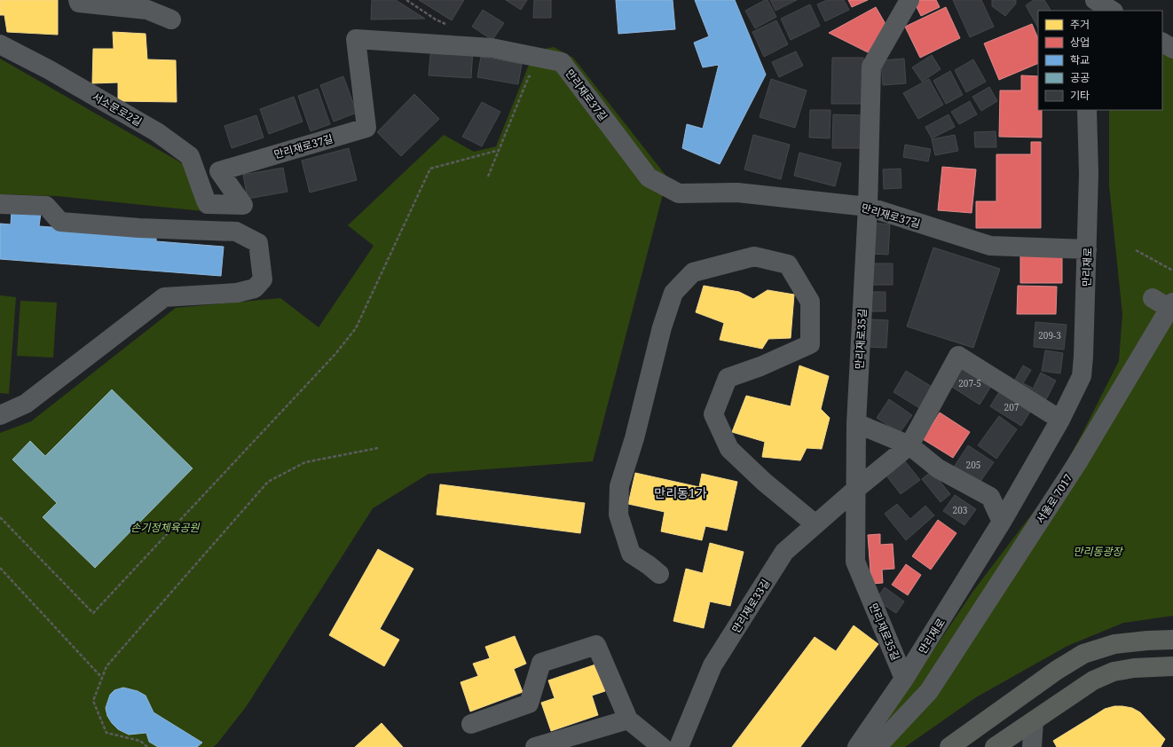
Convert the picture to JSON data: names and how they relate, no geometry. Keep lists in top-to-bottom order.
{
  "streets": {
    "street": [
      "만리재로37길",
      "서소문로2길",
      "만리재로",
      "만리재로35길",
      "서울로 7017",
      "만리재로33길"
    ]
  },
  "crossings": [
    ["만리재로37길", "서소문로2길"],
    ["만리재로37길", "만리재로"],
    ["만리재로37길", "만리재로35길"],
    ["만리재로", "만리재로35길"],
    ["만리재로35길", "만리재로33길"]
  ],
  "districts": ["만리동1가"],
  "parks": ["손기정체육공원", "만리동광장"],
  "house_numbers": [
    "209-3",
    "207-5",
    "207",
    "205",
    "203"
  ],
  "legend": [
    "주거",
    "상업",
    "학교",
    "공공",
    "기타"
  ]
}
